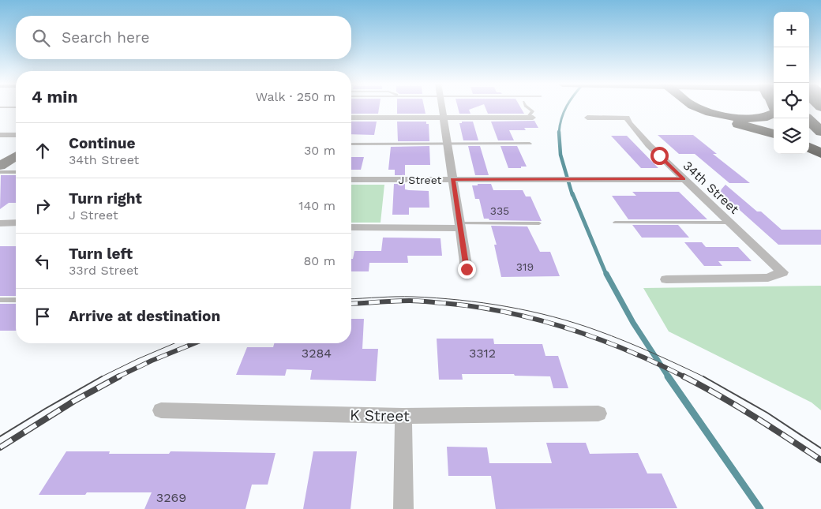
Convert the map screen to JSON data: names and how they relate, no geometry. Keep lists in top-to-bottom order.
{
  "streets": {
    "street": ["J Street", "34th Street", "K Street"]
  },
  "crossings": [
    ["J Street", "34th Street"]
  ],
  "house_numbers": [
    "335",
    "319",
    "3284",
    "3312",
    "3269"
  ],
  "page": {
    "map_buttons": ["+", "−"],
    "search": "Search here",
    "heading": ["4 min", "Walk · 250 m"],
    "list": [
      ["Continue", "34th Street", "30 m"],
      ["Turn right", "J Street", "140 m"],
      ["Turn left", "33rd Street", "80 m"],
      "Arrive at destination"
    ]
  }
}
